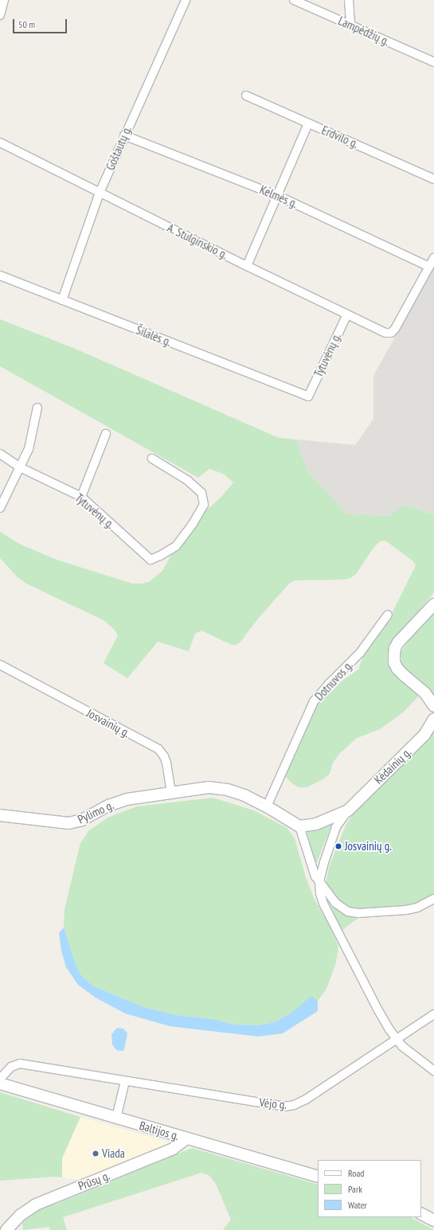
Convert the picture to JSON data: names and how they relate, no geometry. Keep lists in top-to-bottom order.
{
  "streets": {
    "main road": [
      "Kėdainių g.",
      "Pylimo g.",
      "Baltijos g.",
      "Prūsų g."
    ],
    "street": [
      "Lampėdžių g.",
      "Erdvilo g.",
      "Goštautų g.",
      "Kelmės g.",
      "A. Stulginskio g.",
      "Šilalės g.",
      "Tytuvėnų g.",
      "Dotnuvos g.",
      "Josvainių g.",
      "Vėjo g."
    ]
  },
  "crossings": [
    ["Goštautų g.", "Kelmės g."],
    ["Goštautų g.", "A. Stulginskio g."],
    ["Goštautų g.", "Šilalės g."],
    ["Kelmės g.", "A. Stulginskio g."],
    ["A. Stulginskio g.", "Tytuvėnų g."],
    ["Šilalės g.", "Tytuvėnų g."],
    ["Josvainių g.", "Pylimo g."],
    ["Baltijos g.", "Prūsų g."]
  ],
  "places": ["Josvainių g.", "Viada"],
  "legend": ["Road", "Park", "Water"],
  "scale_bar": "50 m"
}
